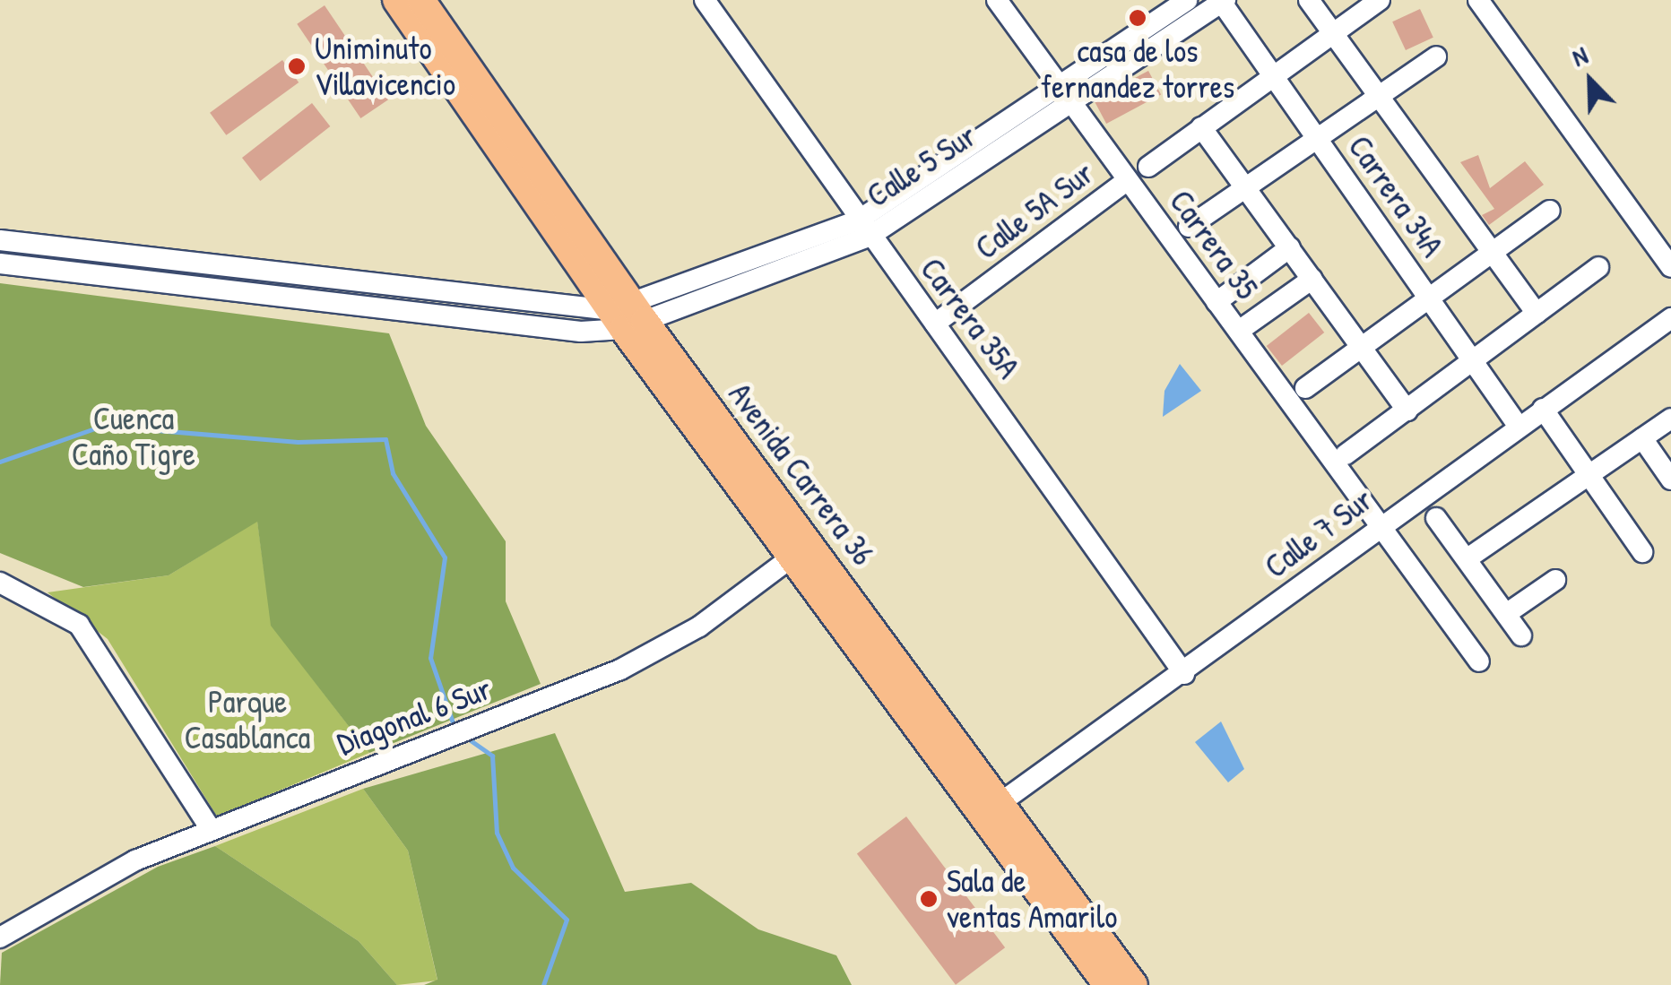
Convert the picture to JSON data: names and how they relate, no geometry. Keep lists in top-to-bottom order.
{
  "streets": {
    "main road": ["Avenida Carrera 36"],
    "street": [
      "Calle 5 Sur",
      "Carrera 34A",
      "Calle 5A Sur",
      "Carrera 35",
      "Carrera 35A",
      "Calle 7 Sur",
      "Diagonal 6 Sur"
    ]
  },
  "crossings": [
    ["Calle 5 Sur", "Carrera 34A"],
    ["Calle 5 Sur", "Carrera 35"],
    ["Calle 5 Sur", "Carrera 35A"],
    ["Calle 5 Sur", "Avenida Carrera 36"],
    ["Carrera 34A", "Calle 7 Sur"],
    ["Calle 5A Sur", "Carrera 35"],
    ["Calle 5A Sur", "Carrera 35A"],
    ["Carrera 35", "Calle 7 Sur"],
    ["Carrera 35A", "Calle 7 Sur"],
    ["Avenida Carrera 36", "Calle 7 Sur"],
    ["Avenida Carrera 36", "Diagonal 6 Sur"]
  ],
  "parks": ["Cuenca Caño Tigre", "Parque Casablanca"],
  "places": ["casa de los fernandez torres", "Uniminuto Villavicencio", "Sala de ventas Amarilo"],
  "north": "top left"
}
